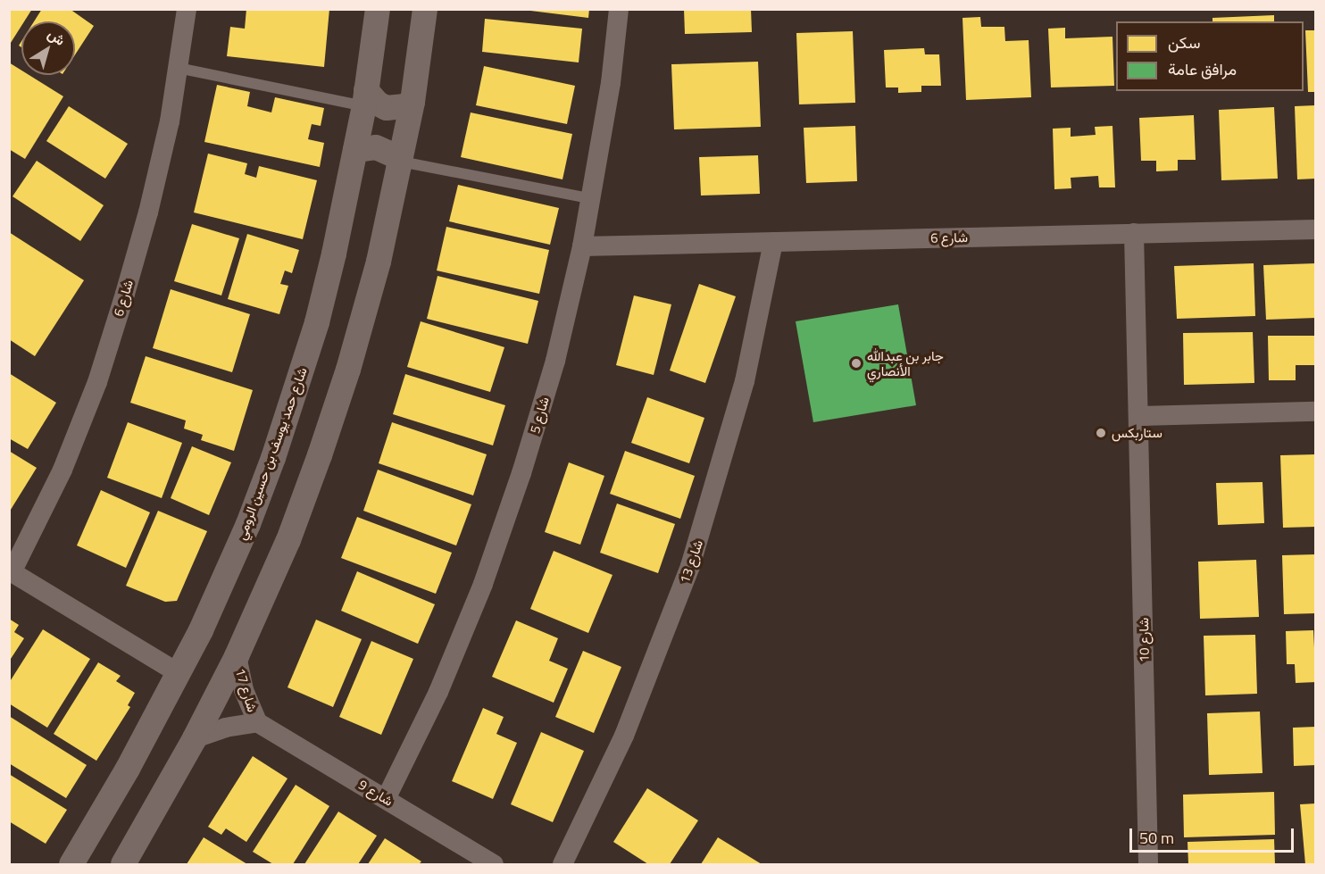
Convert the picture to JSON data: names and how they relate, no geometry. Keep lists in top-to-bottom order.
{
  "streets": {
    "street": [
      "شارع 6",
      "شارع 5",
      "شارع حمد يوسف بن حسين الرومي",
      "شارع 13",
      "شارع 10",
      "شارع 17",
      "شارع 9"
    ]
  },
  "crossings": [
    ["شارع 6", "شارع 5"],
    ["شارع 6", "شارع 13"],
    ["شارع 6", "شارع 10"],
    ["شارع 5", "شارع 9"],
    ["شارع 17", "شارع 9"]
  ],
  "places": ["جابر بن عبدالله الأنصاري", "ستاربكس"],
  "legend": ["سكن", "مرافق عامة"],
  "scale_bar": "50 m",
  "north": "top right"
}
